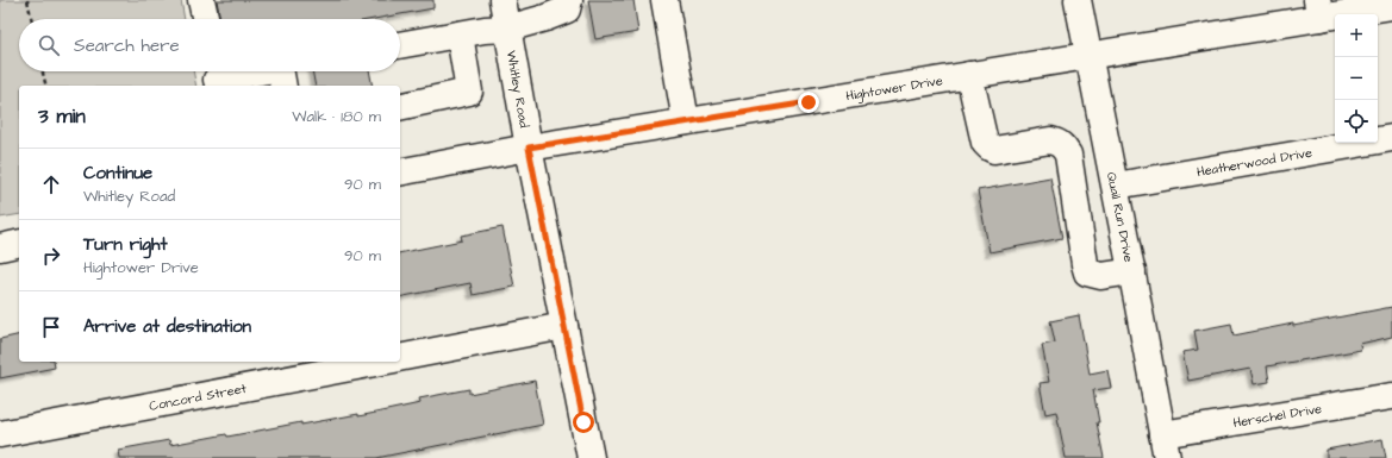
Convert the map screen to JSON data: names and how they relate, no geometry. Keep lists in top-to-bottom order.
{
  "streets": {
    "street": [
      "Hightower Drive",
      "Whitley Road",
      "Heatherwood Drive",
      "Quail Run Drive",
      "Concord Street",
      "Herschel Drive"
    ]
  },
  "crossings": [
    ["Hightower Drive", "Whitley Road"],
    ["Hightower Drive", "Quail Run Drive"],
    ["Whitley Road", "Concord Street"],
    ["Heatherwood Drive", "Quail Run Drive"],
    ["Quail Run Drive", "Herschel Drive"]
  ],
  "page": {
    "map_buttons": ["+", "−"],
    "search": "Search here",
    "heading": ["3 min", "Walk · 180 m"],
    "list": [
      ["Continue", "Whitley Road", "90 m"],
      ["Turn right", "Hightower Drive", "90 m"],
      "Arrive at destination"
    ]
  }
}
